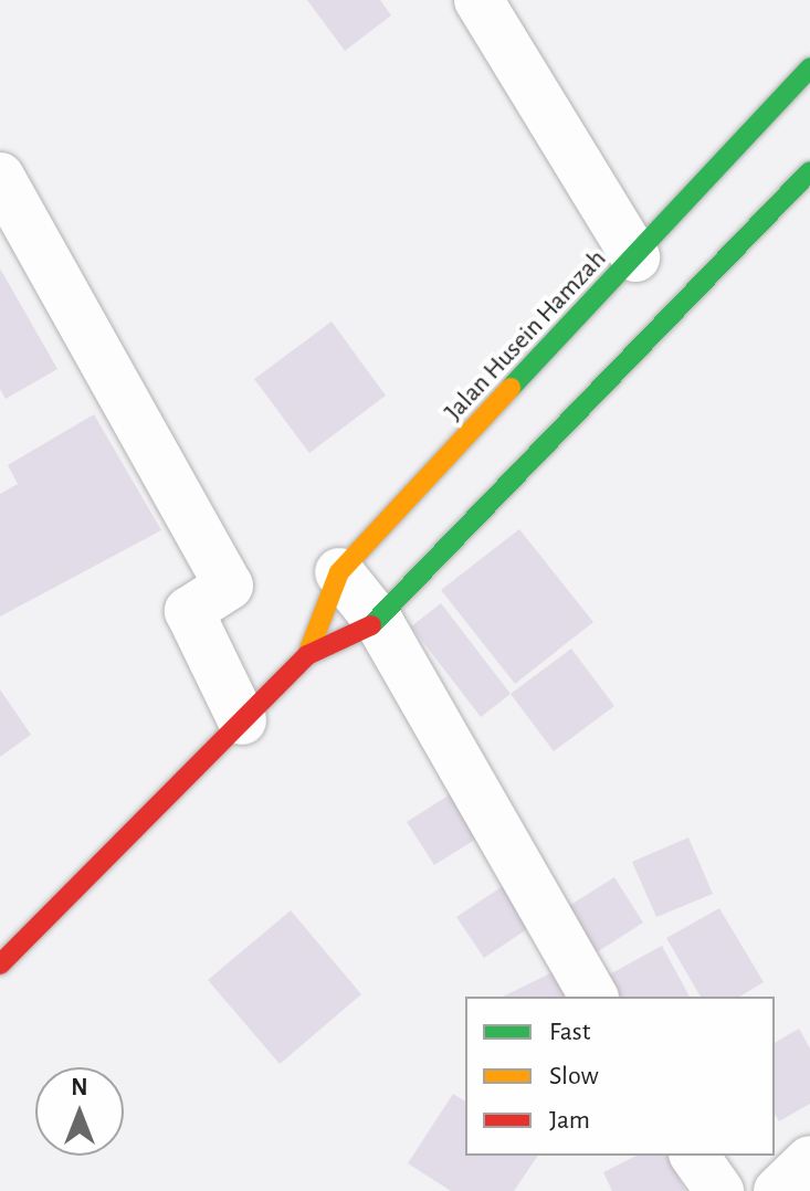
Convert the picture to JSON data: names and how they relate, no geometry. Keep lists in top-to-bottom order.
{
  "streets": {
    "street": ["Jalan Husein Hamzah"]
  },
  "legend": ["Fast", "Slow", "Jam"],
  "north": "top"
}
